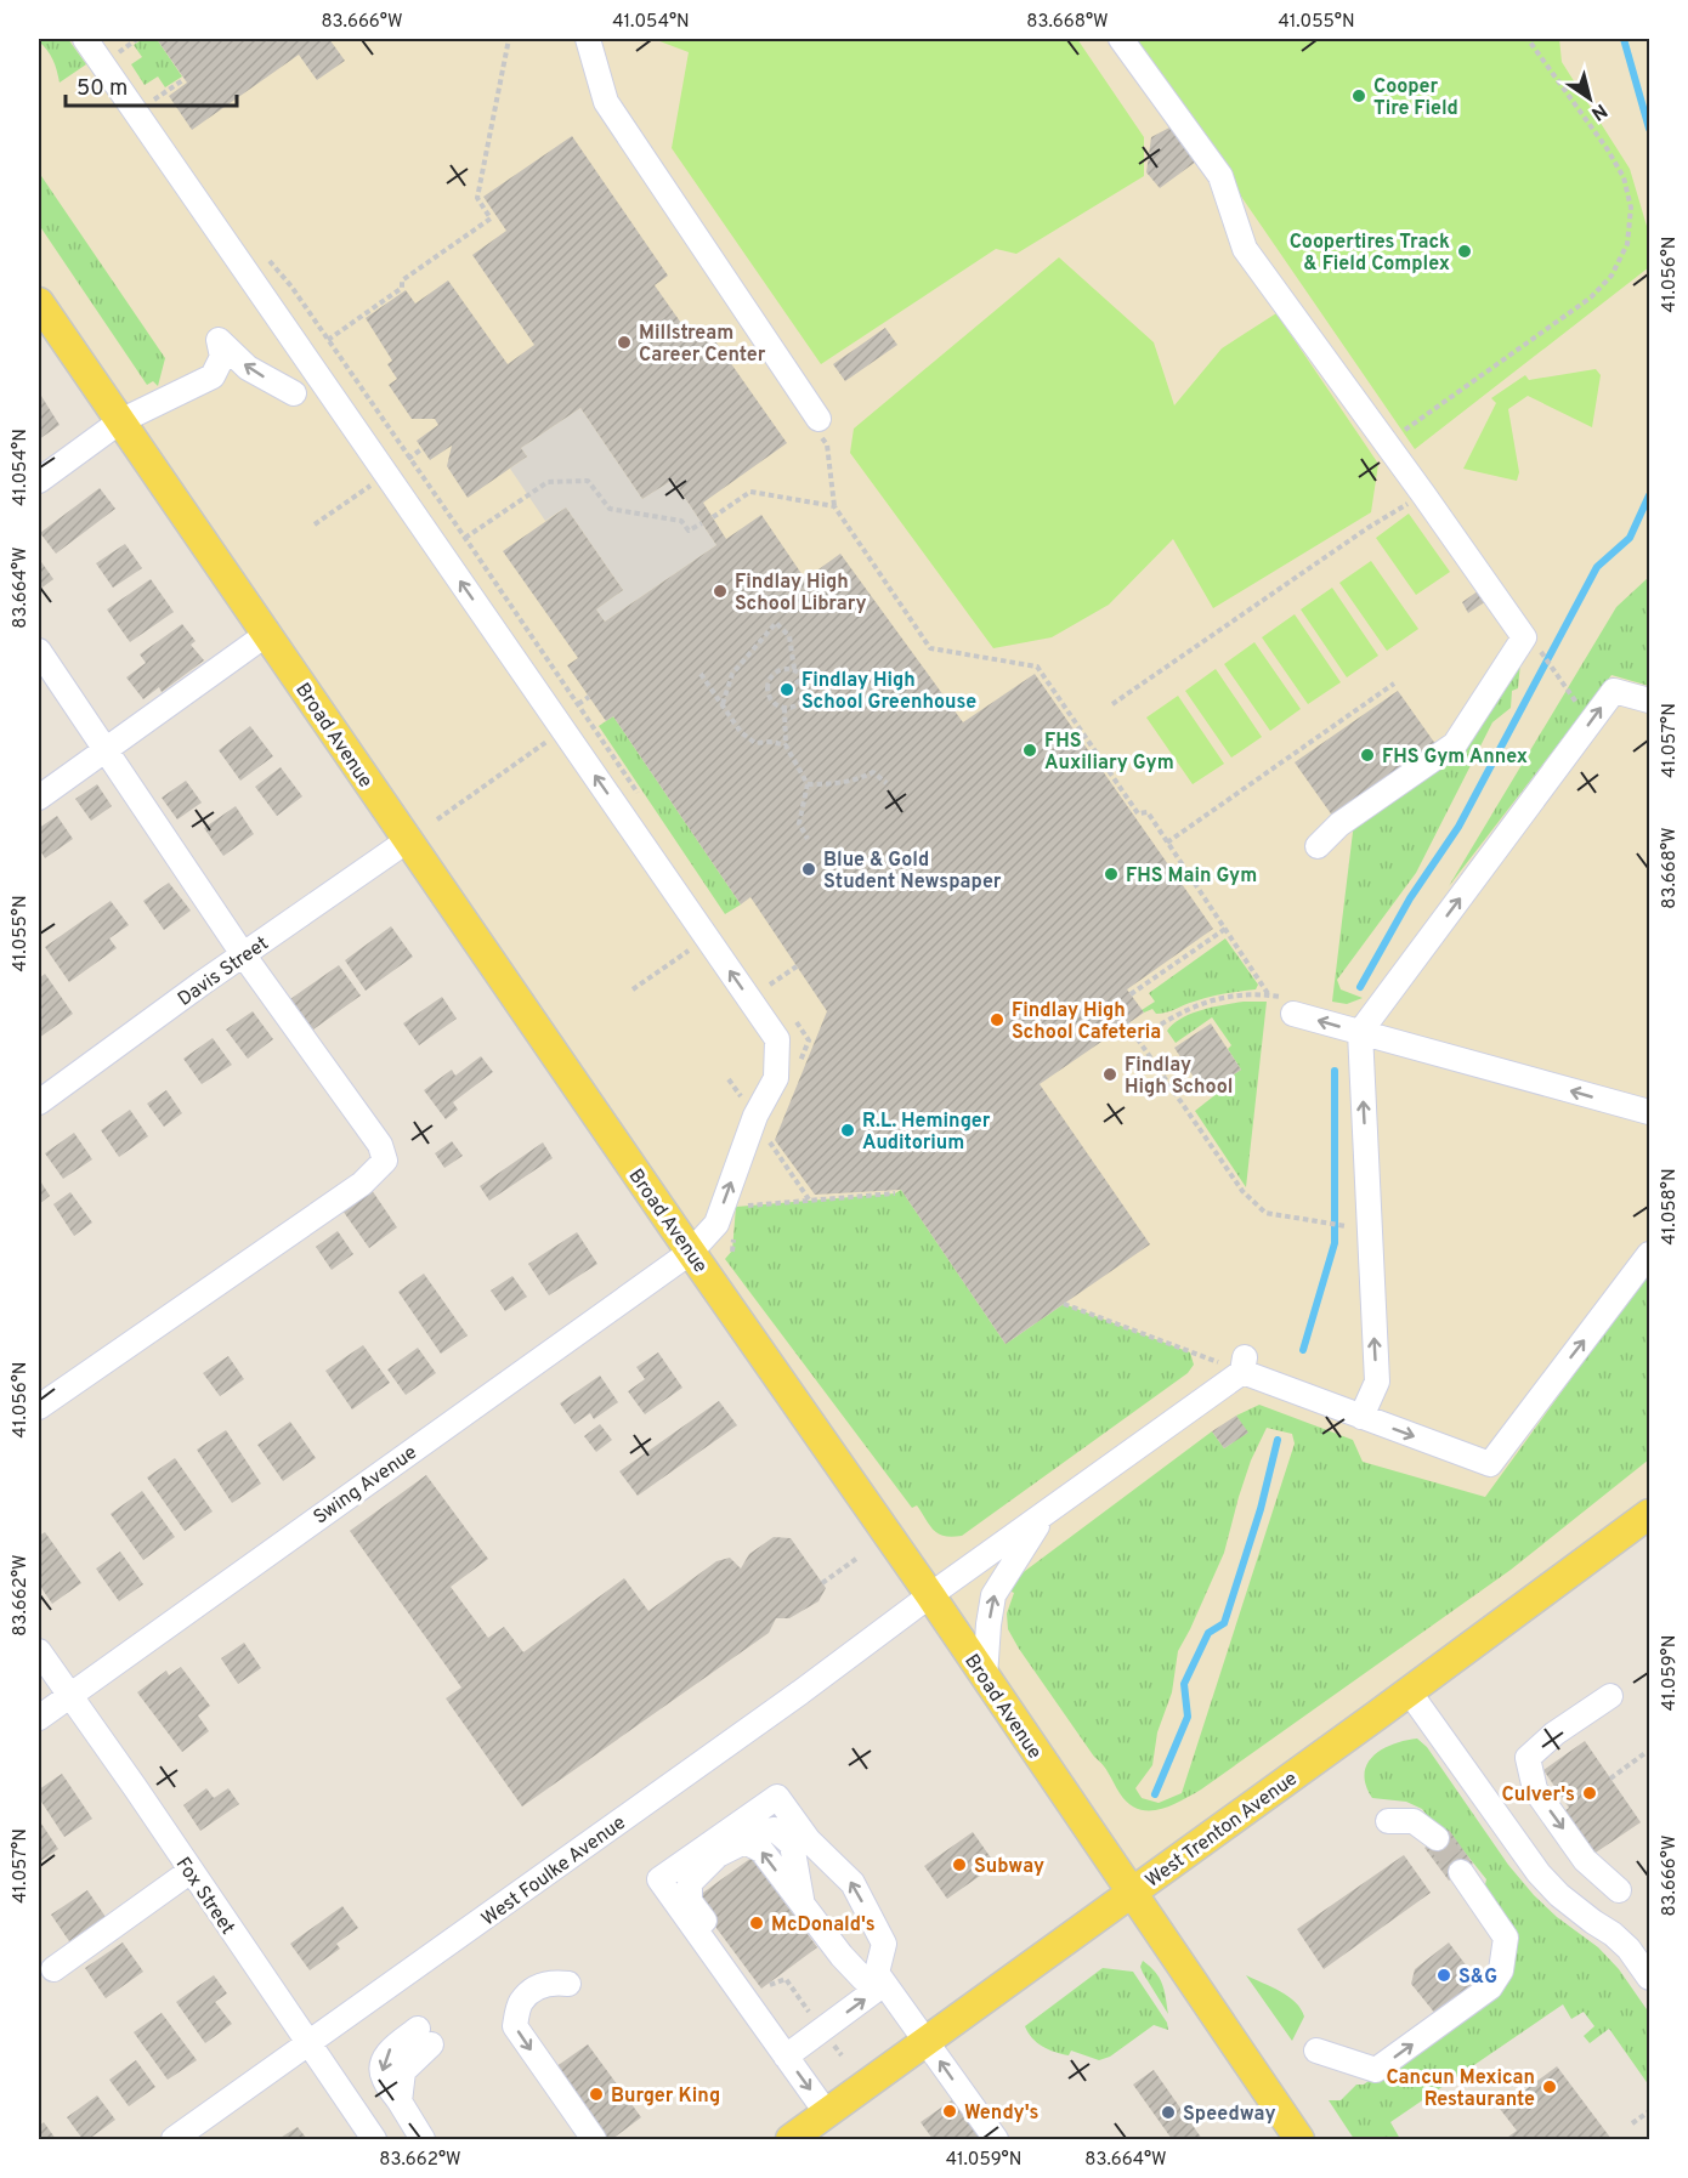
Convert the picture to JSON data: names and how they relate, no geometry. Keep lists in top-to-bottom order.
{
  "streets": {
    "main road": ["Broad Avenue", "West Trenton Avenue"],
    "street": [
      "Davis Street",
      "Swing Avenue",
      "West Foulke Avenue",
      "Fox Street"
    ]
  },
  "crossings": [
    ["Broad Avenue", "Davis Street"],
    ["Broad Avenue", "Swing Avenue"],
    ["Broad Avenue", "West Trenton Avenue"],
    ["Broad Avenue", "West Foulke Avenue"],
    ["Swing Avenue", "Fox Street"],
    ["West Foulke Avenue", "Fox Street"]
  ],
  "places": [
    "Cooper Tire Field",
    "Coopertires Track & Field Complex",
    "Millstream Career Center",
    "Findlay High School Library",
    "Findlay High School Greenhouse",
    "FHS Auxiliary Gym",
    "FHS Gym Annex",
    "Blue & Gold Student Newspaper",
    "FHS Main Gym",
    "Findlay High School Cafeteria",
    "Findlay High School",
    "R.L. Heminger Auditorium",
    "Culver's",
    "Subway",
    "McDonald's",
    "S&G",
    "Cancun Mexican Restaurante",
    "Burger King",
    "Wendy's",
    "Speedway"
  ],
  "scale_bar": "50 m",
  "north": "bottom right",
  "coordinates": [
    "83.666°W",
    "41.054°N",
    "83.668°W",
    "41.055°N",
    "41.056°N",
    "83.664°W",
    "41.057°N",
    "41.058°N",
    "83.662°W",
    "41.059°N"
  ]
}
